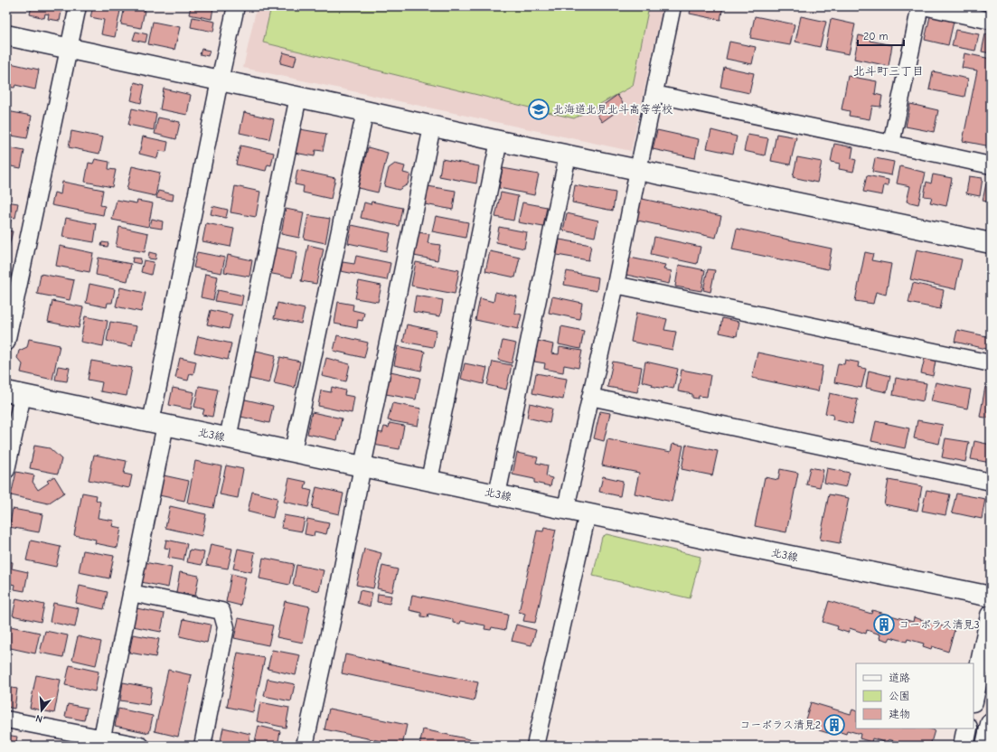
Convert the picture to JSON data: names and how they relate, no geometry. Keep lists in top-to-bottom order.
{
  "streets": {
    "street": ["北3線"]
  },
  "districts": ["北斗町三丁目"],
  "places": {
    "school or university": ["北海道北見北斗高等学校"],
    "building": ["コーポラス清見3", "コーポラス清見2"]
  },
  "legend": ["道路", "公園", "建物"],
  "scale_bar": "20 m",
  "north": "bottom"
}
